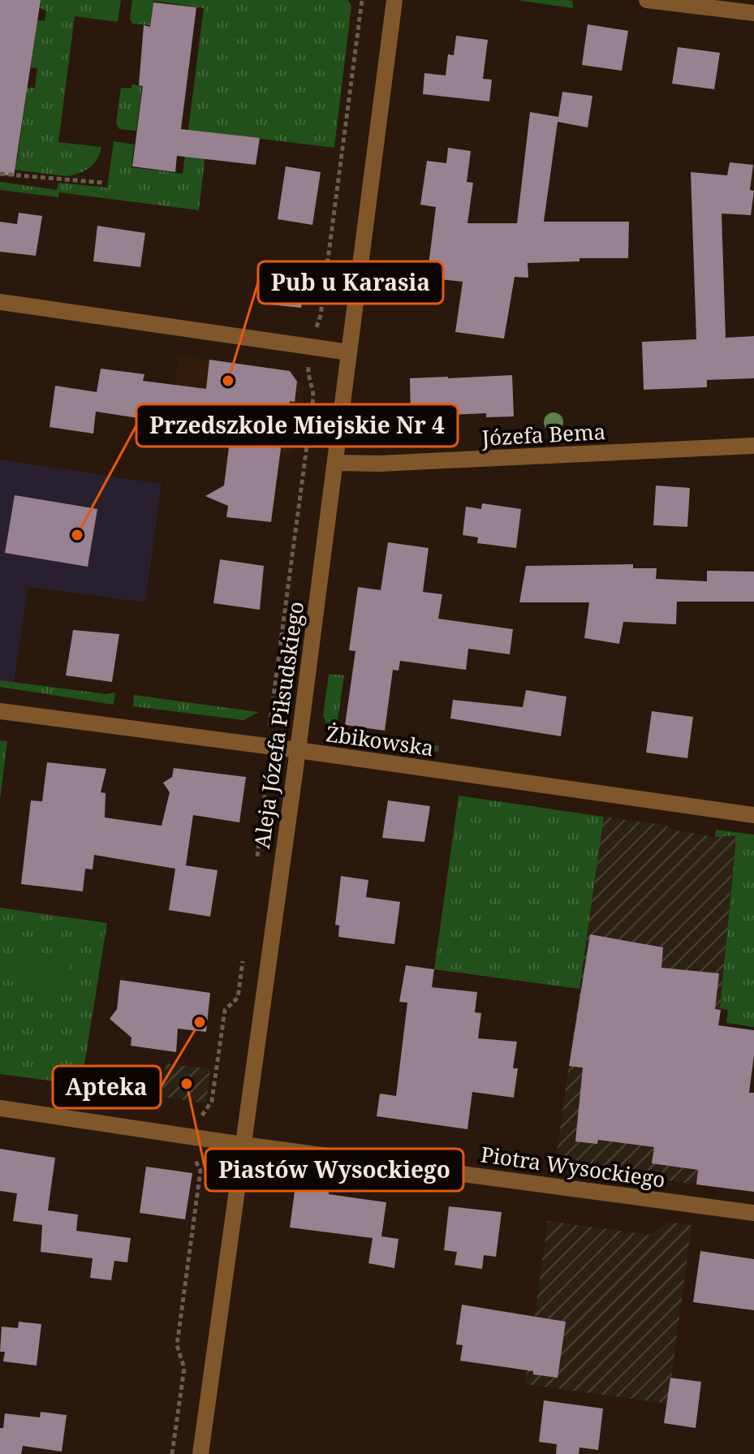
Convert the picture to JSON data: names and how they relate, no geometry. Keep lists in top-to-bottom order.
{
  "streets": {
    "street": [
      "Józefa Bema",
      "Aleja Józefa Piłsudskiego",
      "Żbikowska",
      "Piotra Wysockiego"
    ]
  },
  "crossings": [
    ["Józefa Bema", "Aleja Józefa Piłsudskiego"],
    ["Aleja Józefa Piłsudskiego", "Żbikowska"],
    ["Aleja Józefa Piłsudskiego", "Piotra Wysockiego"]
  ],
  "places": [
    "Pub u Karasia",
    "Przedszkole Miejskie Nr 4",
    "Apteka",
    "Piastów Wysockiego"
  ]
}
